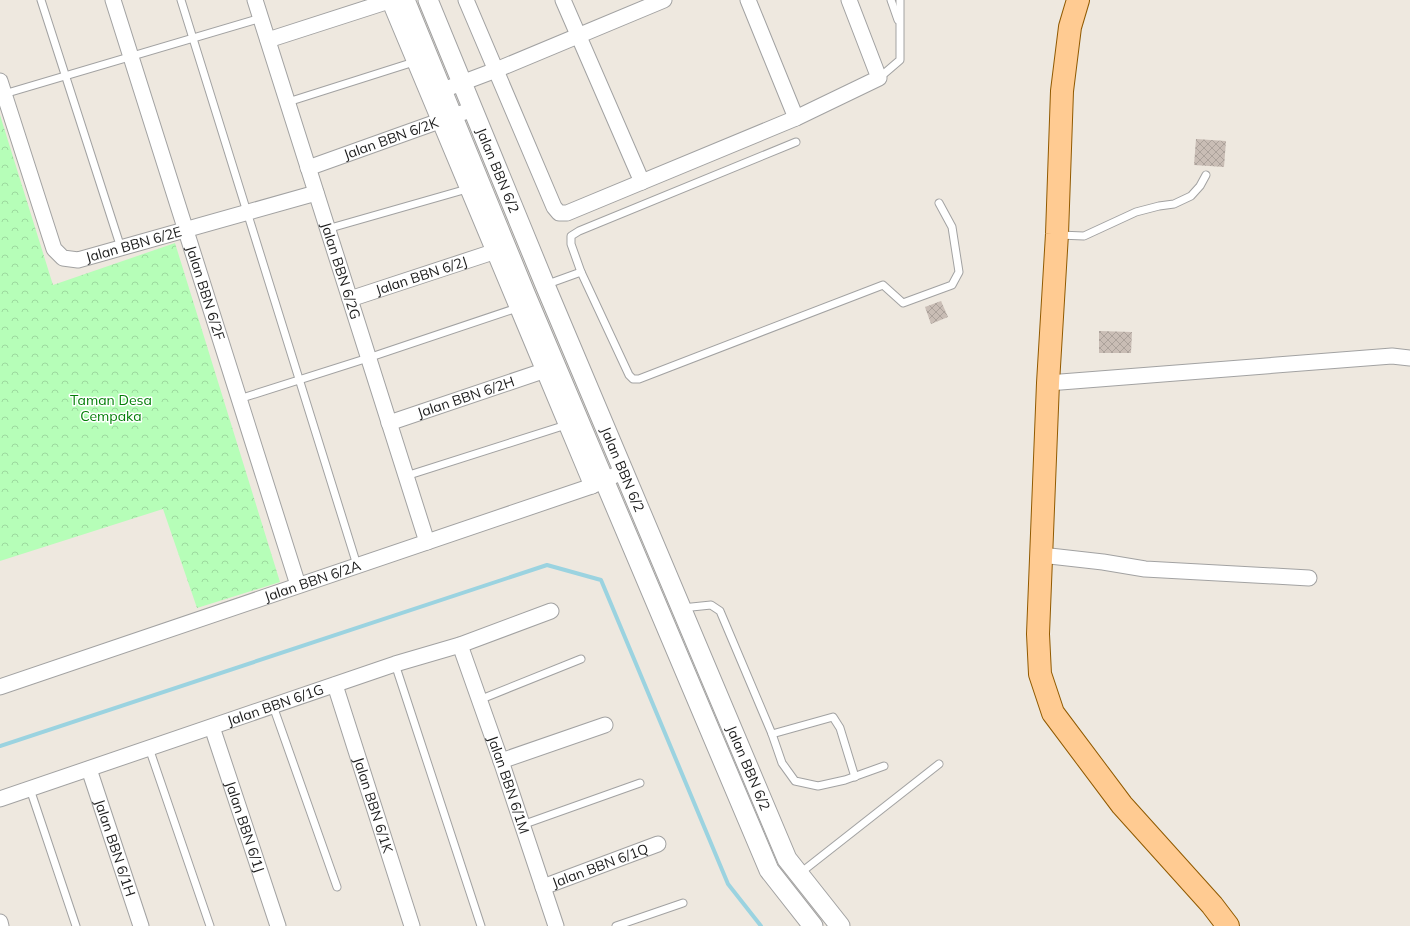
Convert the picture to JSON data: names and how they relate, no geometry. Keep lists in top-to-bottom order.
{
  "streets": {
    "street": [
      "Jalan BBN 6/2K",
      "Jalan BBN 6/2",
      "Jalan BBN 6/2E",
      "Jalan BBN 6/2G",
      "Jalan BBN 6/2J",
      "Jalan BBN 6/2F",
      "Jalan BBN 6/2H",
      "Jalan BBN 6/2A",
      "Jalan BBN 6/1G",
      "Jalan BBN 6/1M",
      "Jalan BBN 6/1K",
      "Jalan BBN 6/1J",
      "Jalan BBN 6/1H",
      "Jalan BBN 6/1Q"
    ]
  },
  "crossings": [
    ["Jalan BBN 6/2K", "Jalan BBN 6/2"],
    ["Jalan BBN 6/2K", "Jalan BBN 6/2G"],
    ["Jalan BBN 6/2", "Jalan BBN 6/2A"],
    ["Jalan BBN 6/2E", "Jalan BBN 6/2G"],
    ["Jalan BBN 6/2E", "Jalan BBN 6/2F"],
    ["Jalan BBN 6/2G", "Jalan BBN 6/2J"],
    ["Jalan BBN 6/2G", "Jalan BBN 6/2H"],
    ["Jalan BBN 6/2G", "Jalan BBN 6/2A"],
    ["Jalan BBN 6/2F", "Jalan BBN 6/2A"],
    ["Jalan BBN 6/1G", "Jalan BBN 6/1M"],
    ["Jalan BBN 6/1G", "Jalan BBN 6/1K"],
    ["Jalan BBN 6/1G", "Jalan BBN 6/1J"],
    ["Jalan BBN 6/1G", "Jalan BBN 6/1H"],
    ["Jalan BBN 6/1M", "Jalan BBN 6/1Q"]
  ],
  "parks": ["Taman Desa Cempaka"]
}
